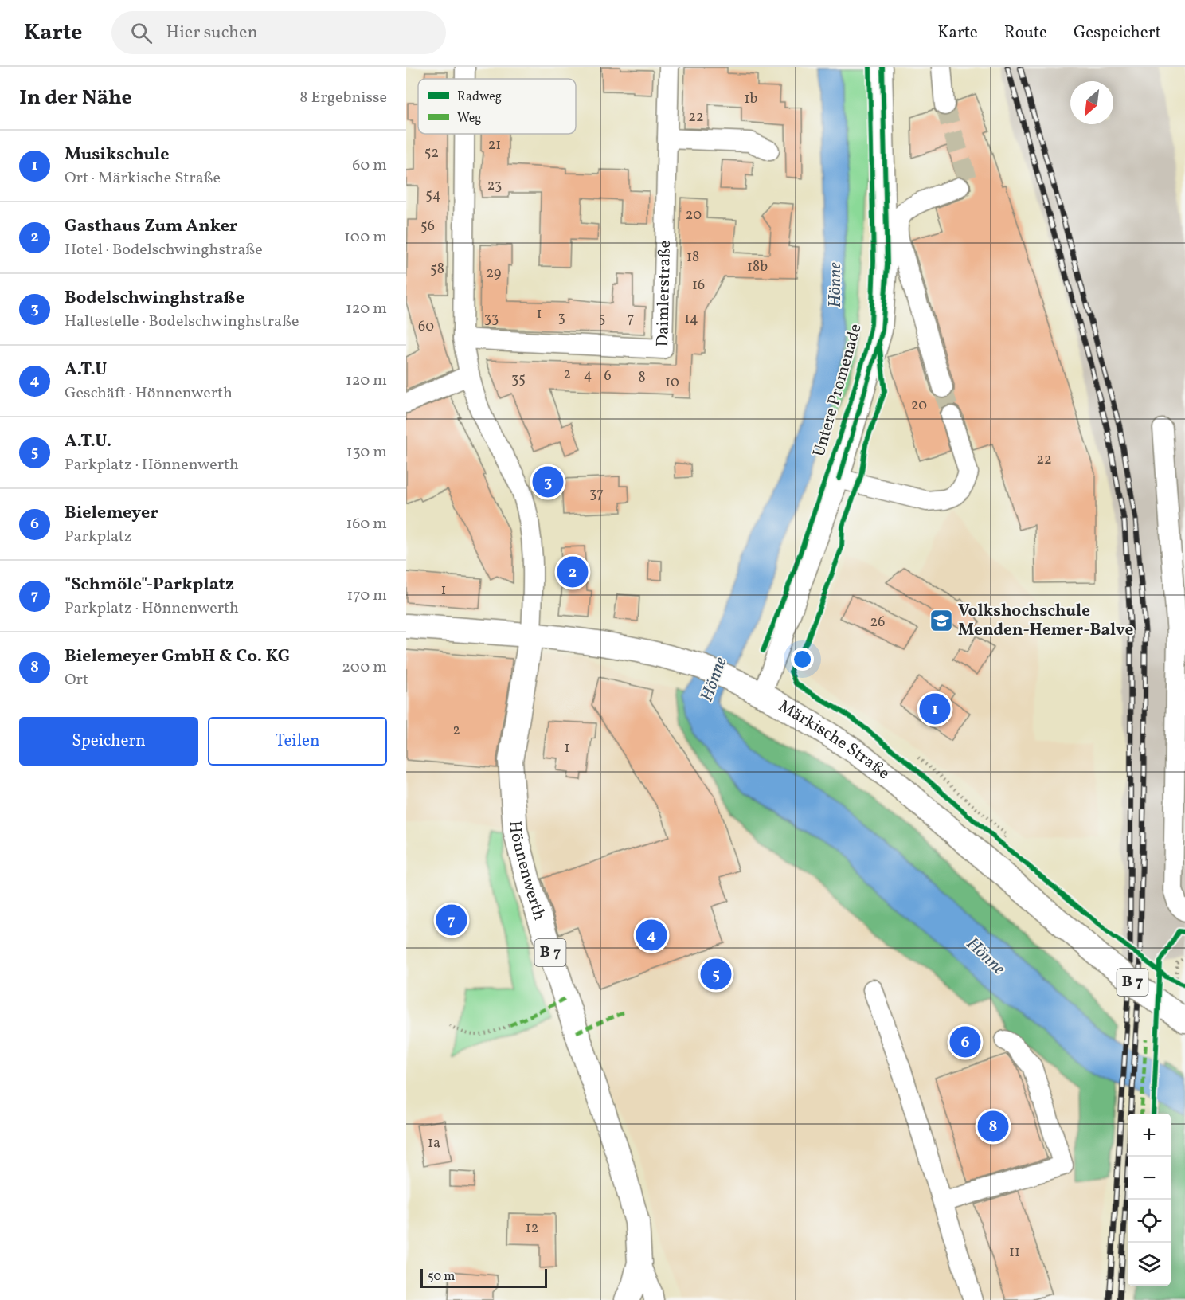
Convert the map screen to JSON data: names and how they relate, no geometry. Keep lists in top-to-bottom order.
{
  "streets": {
    "main road": ["Märkische Straße", "Hönnenwerth", "B 7"],
    "street": ["Daimlerstraße", "Untere Promenade"]
  },
  "crossings": [
    ["Untere Promenade", "Märkische Straße"],
    ["Märkische Straße", "Hönnenwerth"]
  ],
  "water": ["Hönne"],
  "places": {
    "school or university": ["Volkshochschule Menden-Hemer-Balve"]
  },
  "house_numbers": [
    "1b",
    "22",
    "21",
    "52",
    "23",
    "54",
    "20",
    "56",
    "18",
    "18b",
    "58",
    "29",
    "16",
    "1",
    "3",
    "33",
    "5",
    "7",
    "14",
    "60",
    "2",
    "4",
    "6",
    "8",
    "35",
    "10",
    "20",
    "22",
    "37",
    "1",
    "26",
    "2",
    "1",
    "1a",
    "12",
    "11"
  ],
  "legend": ["Radweg", "Weg"],
  "scale_bar": "50 m",
  "north": "bottom left",
  "page": {
    "header": "Karte",
    "search": "Hier suchen",
    "nav": ["Karte", "Route", "Gespeichert"],
    "heading": ["In der Nähe", "8 Ergebnisse"],
    "list": [
      {
        "mark": "1",
        "name": "Musikschule",
        "note": "Ort · Märkische Straße",
        "value": "60 m"
      },
      {
        "mark": "2",
        "name": "Gasthaus Zum Anker",
        "note": "Hotel · Bodelschwinghstraße",
        "value": "100 m"
      },
      {
        "mark": "3",
        "name": "Bodelschwinghstraße",
        "note": "Haltestelle · Bodelschwinghstraße",
        "value": "120 m"
      },
      {
        "mark": "4",
        "name": "A.T.U",
        "note": "Geschäft · Hönnenwerth",
        "value": "120 m"
      },
      {
        "mark": "5",
        "name": "A.T.U.",
        "note": "Parkplatz · Hönnenwerth",
        "value": "130 m"
      },
      {
        "mark": "6",
        "name": "Bielemeyer",
        "note": "Parkplatz",
        "value": "160 m"
      },
      {
        "mark": "7",
        "name": "\"Schmöle\"-Parkplatz",
        "note": "Parkplatz · Hönnenwerth",
        "value": "170 m"
      },
      {
        "mark": "8",
        "name": "Bielemeyer GmbH & Co. KG",
        "note": "Ort",
        "value": "200 m"
      }
    ],
    "pins": [
      "3",
      "2",
      "1",
      "7",
      "4",
      "5",
      "6",
      "8"
    ],
    "buttons": ["Speichern", "Teilen"],
    "map_buttons": ["+", "−"],
    "scale": "50 m"
  }
}
